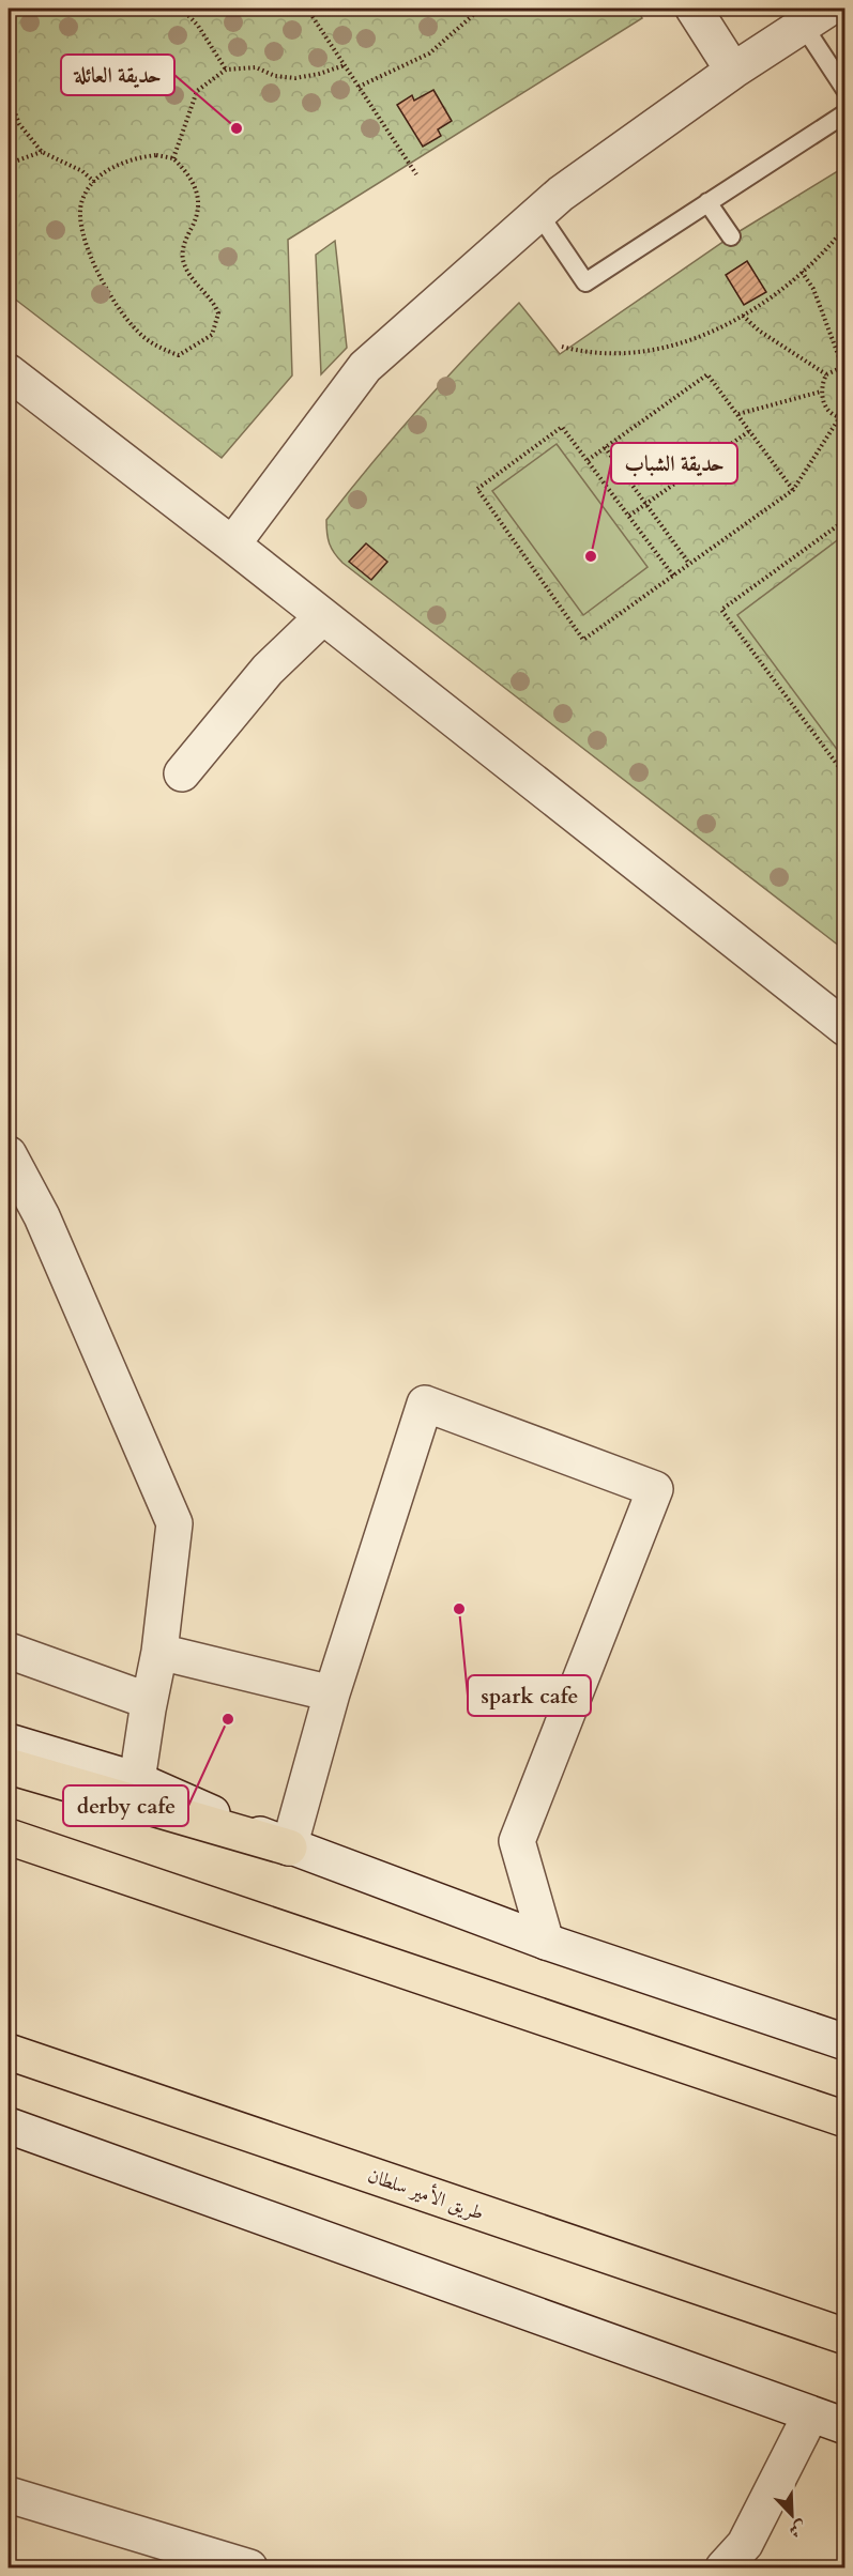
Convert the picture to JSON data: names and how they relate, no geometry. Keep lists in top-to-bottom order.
{
  "streets": {
    "main road": ["طريق الأمير سلطان"]
  },
  "places": [
    "حديقة العائلة",
    "حديقة الشباب",
    "spark cafe",
    "derby cafe"
  ],
  "north": "bottom right"
}
